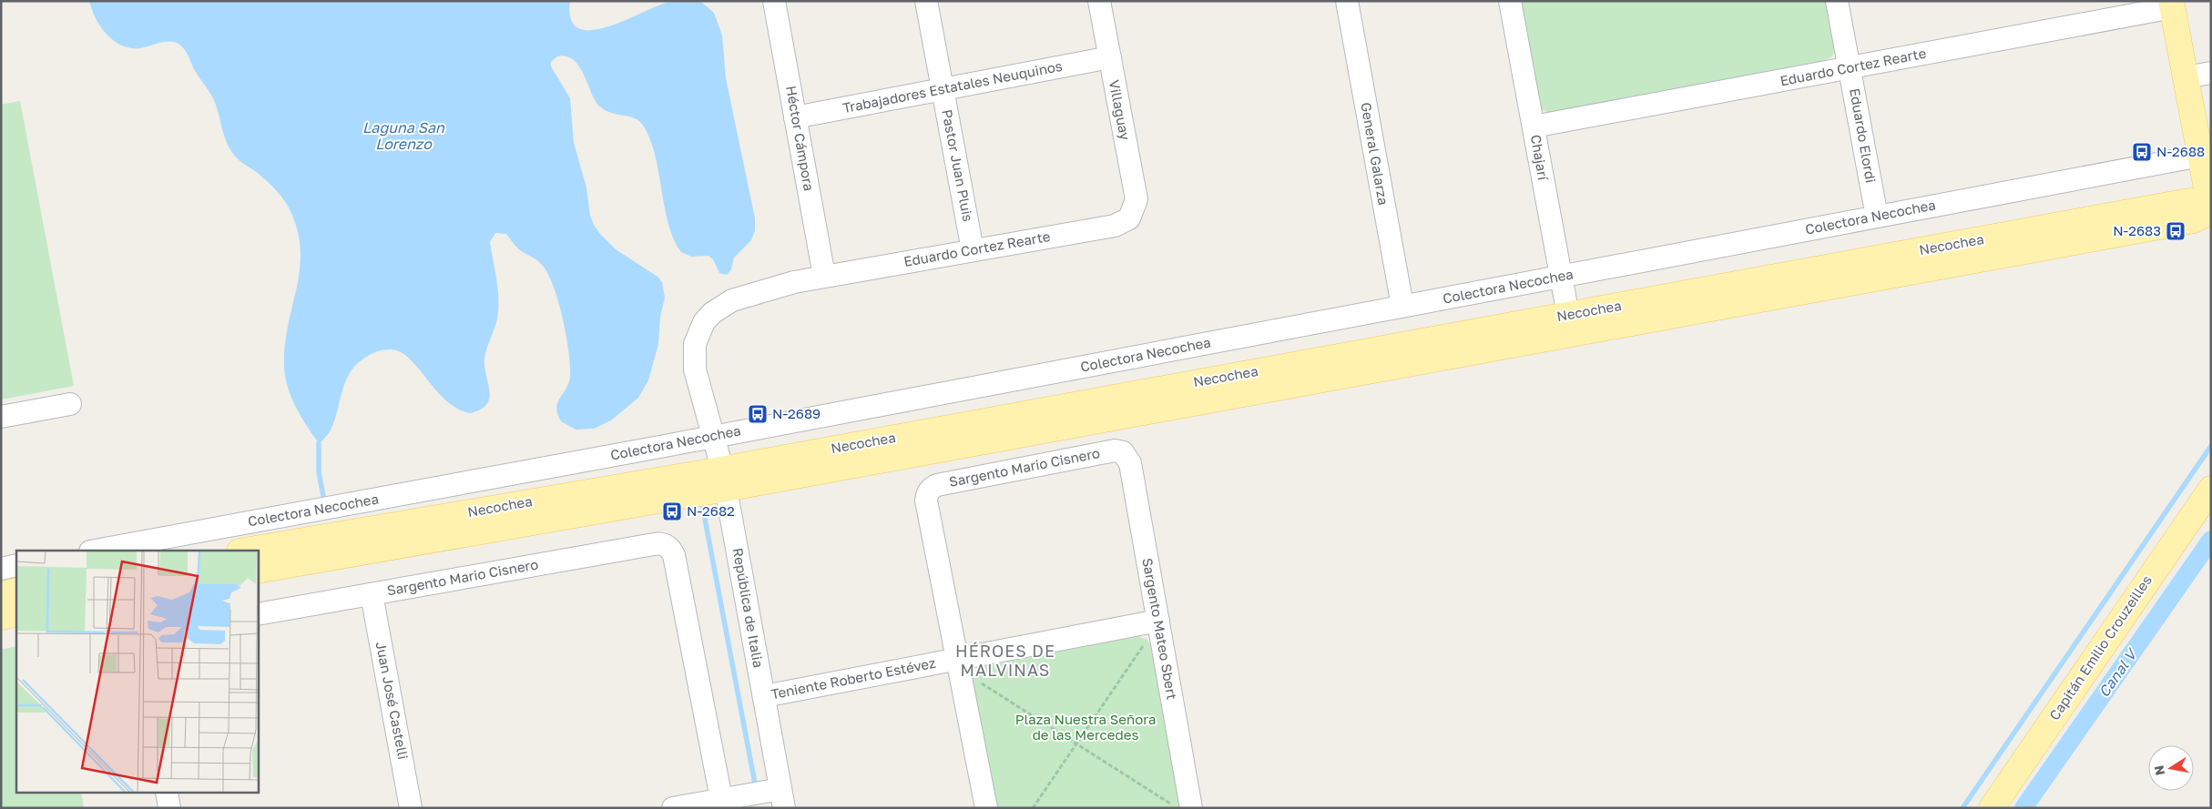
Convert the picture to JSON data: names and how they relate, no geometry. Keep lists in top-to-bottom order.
{
  "streets": {
    "main road": ["Necochea", "Capitán Emilio Crouzeilles"],
    "street": [
      "Eduardo Cortez Rearte",
      "Trabajadores Estatales Neuquinos",
      "Villaguay",
      "Eduardo Elordi",
      "Héctor Cámpora",
      "General Galarza",
      "Chajarí",
      "Pastor Juan Pluis",
      "Colectora Necochea",
      "Sargento Mario Cisnero",
      "República de Italia",
      "Sargento Mateo Sbert",
      "Teniente Roberto Estévez",
      "Juan José Castelli"
    ]
  },
  "crossings": [
    ["Eduardo Cortez Rearte", "Villaguay"],
    ["Eduardo Cortez Rearte", "Eduardo Elordi"],
    ["Eduardo Cortez Rearte", "Héctor Cámpora"],
    ["Eduardo Cortez Rearte", "Chajarí"],
    ["Eduardo Cortez Rearte", "Pastor Juan Pluis"],
    ["Eduardo Cortez Rearte", "Colectora Necochea"],
    ["Eduardo Cortez Rearte", "República de Italia"],
    ["Trabajadores Estatales Neuquinos", "Villaguay"],
    ["Trabajadores Estatales Neuquinos", "Héctor Cámpora"],
    ["Trabajadores Estatales Neuquinos", "Pastor Juan Pluis"],
    ["Eduardo Elordi", "Colectora Necochea"],
    ["General Galarza", "Colectora Necochea"],
    ["Chajarí", "Colectora Necochea"],
    ["Chajarí", "Necochea"],
    ["Colectora Necochea", "República de Italia"],
    ["Necochea", "República de Italia"],
    ["Sargento Mario Cisnero", "Sargento Mateo Sbert"],
    ["Sargento Mario Cisnero", "Teniente Roberto Estévez"],
    ["Sargento Mario Cisnero", "Juan José Castelli"],
    ["República de Italia", "Teniente Roberto Estévez"],
    ["Sargento Mateo Sbert", "Teniente Roberto Estévez"]
  ],
  "districts": ["HÉROES DE MALVINAS"],
  "water": ["Laguna San Lorenzo", "Canal V"],
  "parks": ["Plaza Nuestra Señora de las Mercedes"],
  "places": {
    "bus stop": [
      "N-2688",
      "N-2683",
      "N-2689",
      "N-2682"
    ]
  },
  "north": "left"
}
